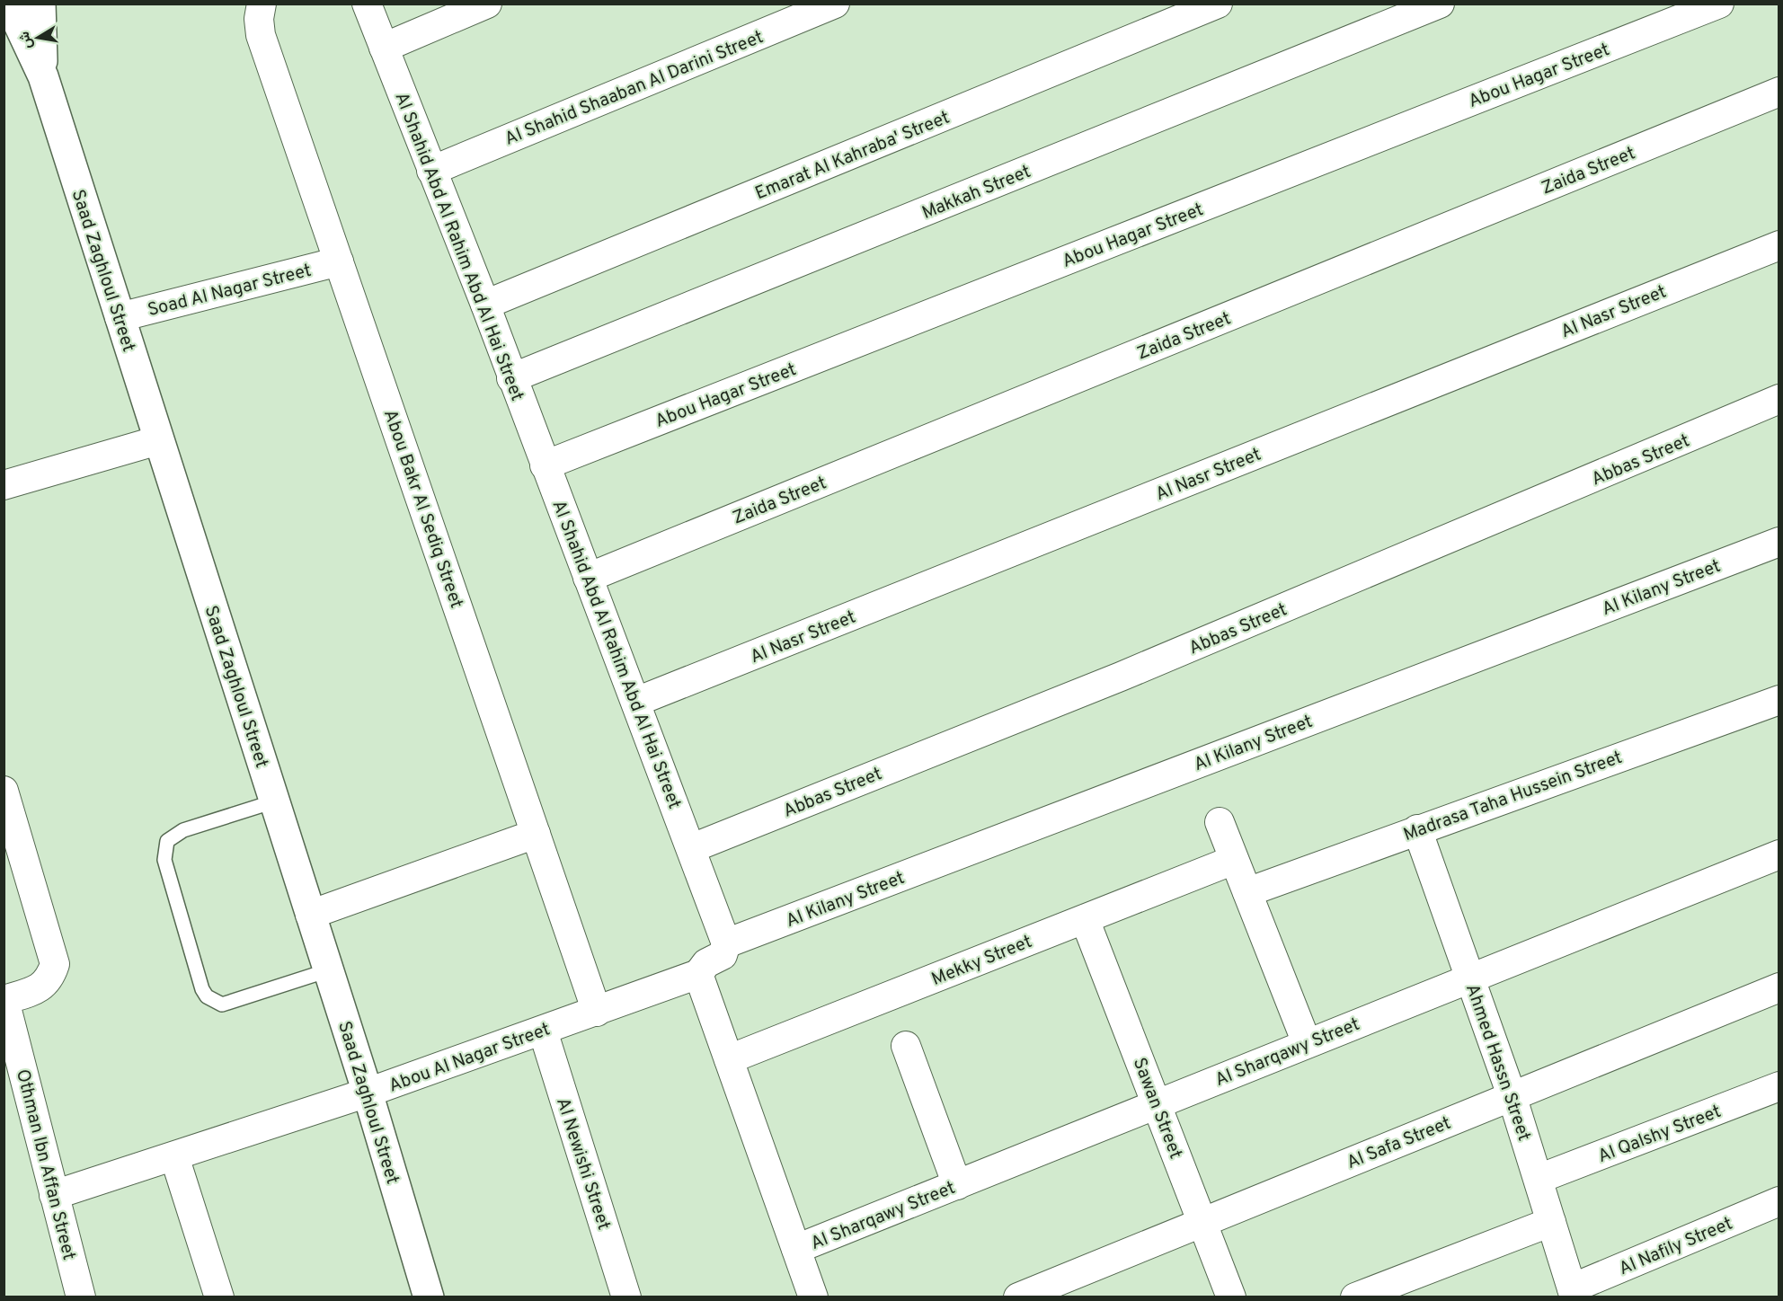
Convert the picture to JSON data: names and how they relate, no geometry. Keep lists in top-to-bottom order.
{
  "streets": {
    "street": [
      "Abou Hagar Street",
      "Al Shahid Shaaban Al Darini Street",
      "Emarat Al Kahraba' Street",
      "Zaida Street",
      "Makkah Street",
      "Al Shahid Abd Al Rahim Abd Al Hai Street",
      "Saad Zaghloul Street",
      "Soad Al Nagar Street",
      "Al Nasr Street",
      "Abbas Street",
      "Abou Bakr Al Sediq Street",
      "Al Kilany Street",
      "Madrasa Taha Hussein Street",
      "Mekky Street",
      "Al Sharqawy Street",
      "Abou Al Nagar Street",
      "Ahmed Hassn Street",
      "Sawan Street",
      "Al Qalshy Street",
      "Al Safa Street",
      "Al Newishi Street",
      "Othman Ibn Affan Street",
      "Al Nafily Street"
    ]
  },
  "crossings": [
    ["Abou Hagar Street", "Al Shahid Abd Al Rahim Abd Al Hai Street"],
    ["Al Shahid Shaaban Al Darini Street", "Al Shahid Abd Al Rahim Abd Al Hai Street"],
    ["Emarat Al Kahraba' Street", "Al Shahid Abd Al Rahim Abd Al Hai Street"],
    ["Zaida Street", "Al Shahid Abd Al Rahim Abd Al Hai Street"],
    ["Makkah Street", "Al Shahid Abd Al Rahim Abd Al Hai Street"],
    ["Al Shahid Abd Al Rahim Abd Al Hai Street", "Al Nasr Street"],
    ["Al Shahid Abd Al Rahim Abd Al Hai Street", "Abbas Street"],
    ["Al Shahid Abd Al Rahim Abd Al Hai Street", "Al Kilany Street"],
    ["Saad Zaghloul Street", "Soad Al Nagar Street"],
    ["Saad Zaghloul Street", "Abou Al Nagar Street"],
    ["Soad Al Nagar Street", "Abou Bakr Al Sediq Street"],
    ["Abou Bakr Al Sediq Street", "Abou Al Nagar Street"],
    ["Madrasa Taha Hussein Street", "Ahmed Hassn Street"],
    ["Mekky Street", "Sawan Street"],
    ["Al Sharqawy Street", "Ahmed Hassn Street"],
    ["Al Sharqawy Street", "Sawan Street"],
    ["Abou Al Nagar Street", "Al Newishi Street"],
    ["Abou Al Nagar Street", "Othman Ibn Affan Street"],
    ["Ahmed Hassn Street", "Al Qalshy Street"],
    ["Ahmed Hassn Street", "Al Safa Street"],
    ["Ahmed Hassn Street", "Al Nafily Street"],
    ["Sawan Street", "Al Safa Street"]
  ],
  "north": "left"
}
